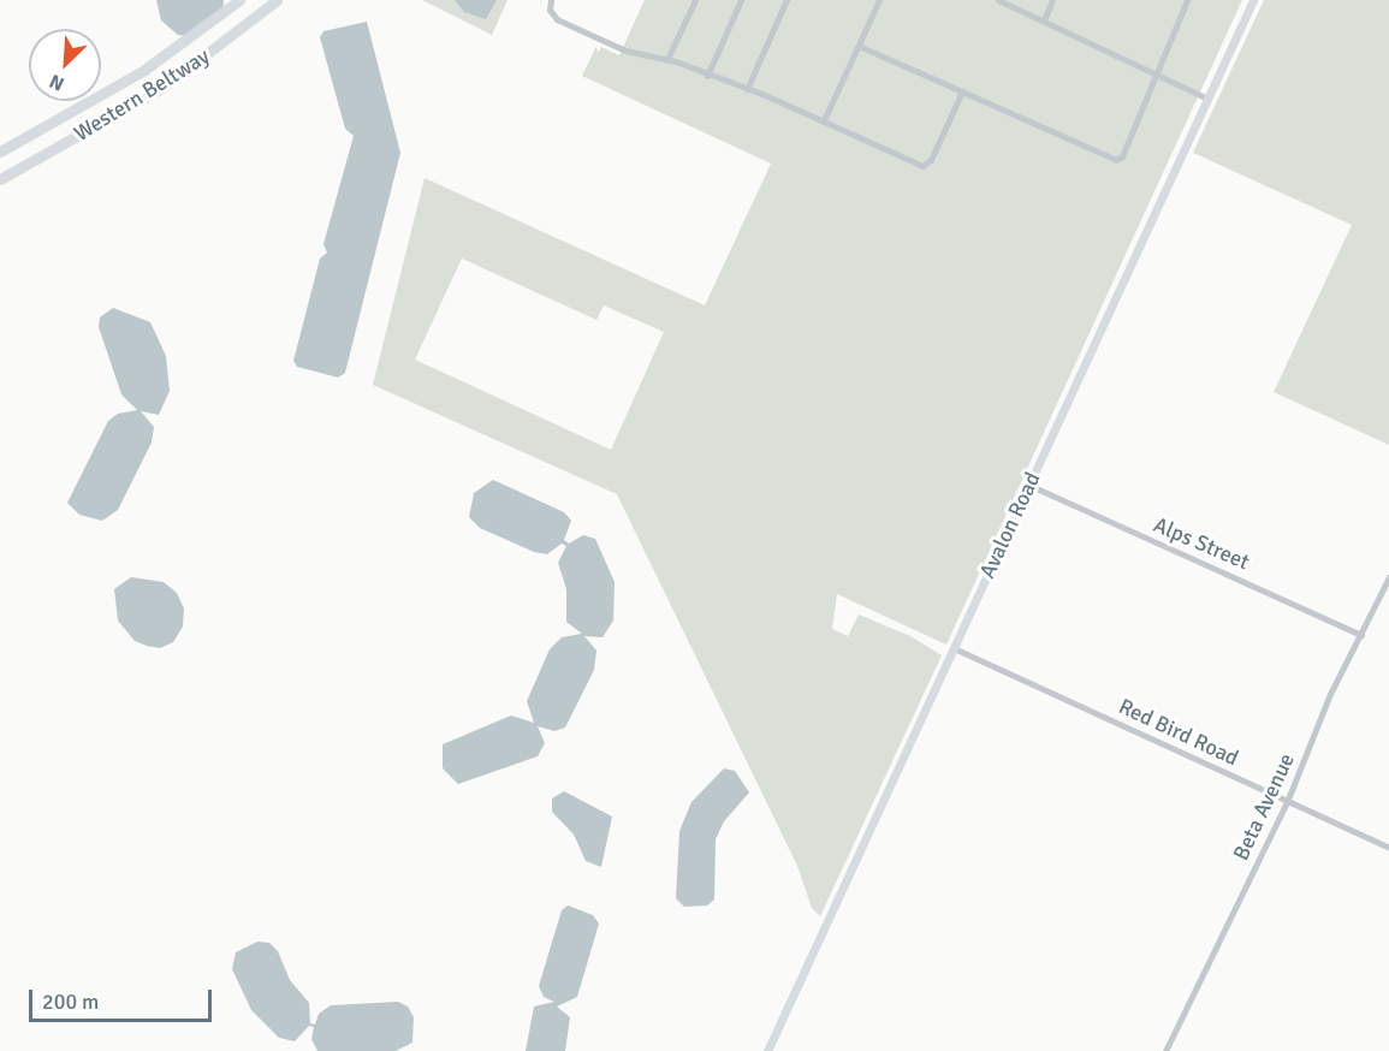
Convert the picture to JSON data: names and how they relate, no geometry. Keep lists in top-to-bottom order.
{
  "streets": {
    "highway": ["Western Beltway"],
    "main road": ["Avalon Road"],
    "street": ["Alps Street", "Red Bird Road", "Beta Avenue"]
  },
  "crossings": [
    ["Avalon Road", "Alps Street"],
    ["Avalon Road", "Red Bird Road"],
    ["Alps Street", "Beta Avenue"],
    ["Red Bird Road", "Beta Avenue"]
  ],
  "scale_bar": "200 m",
  "north": "bottom left"
}
